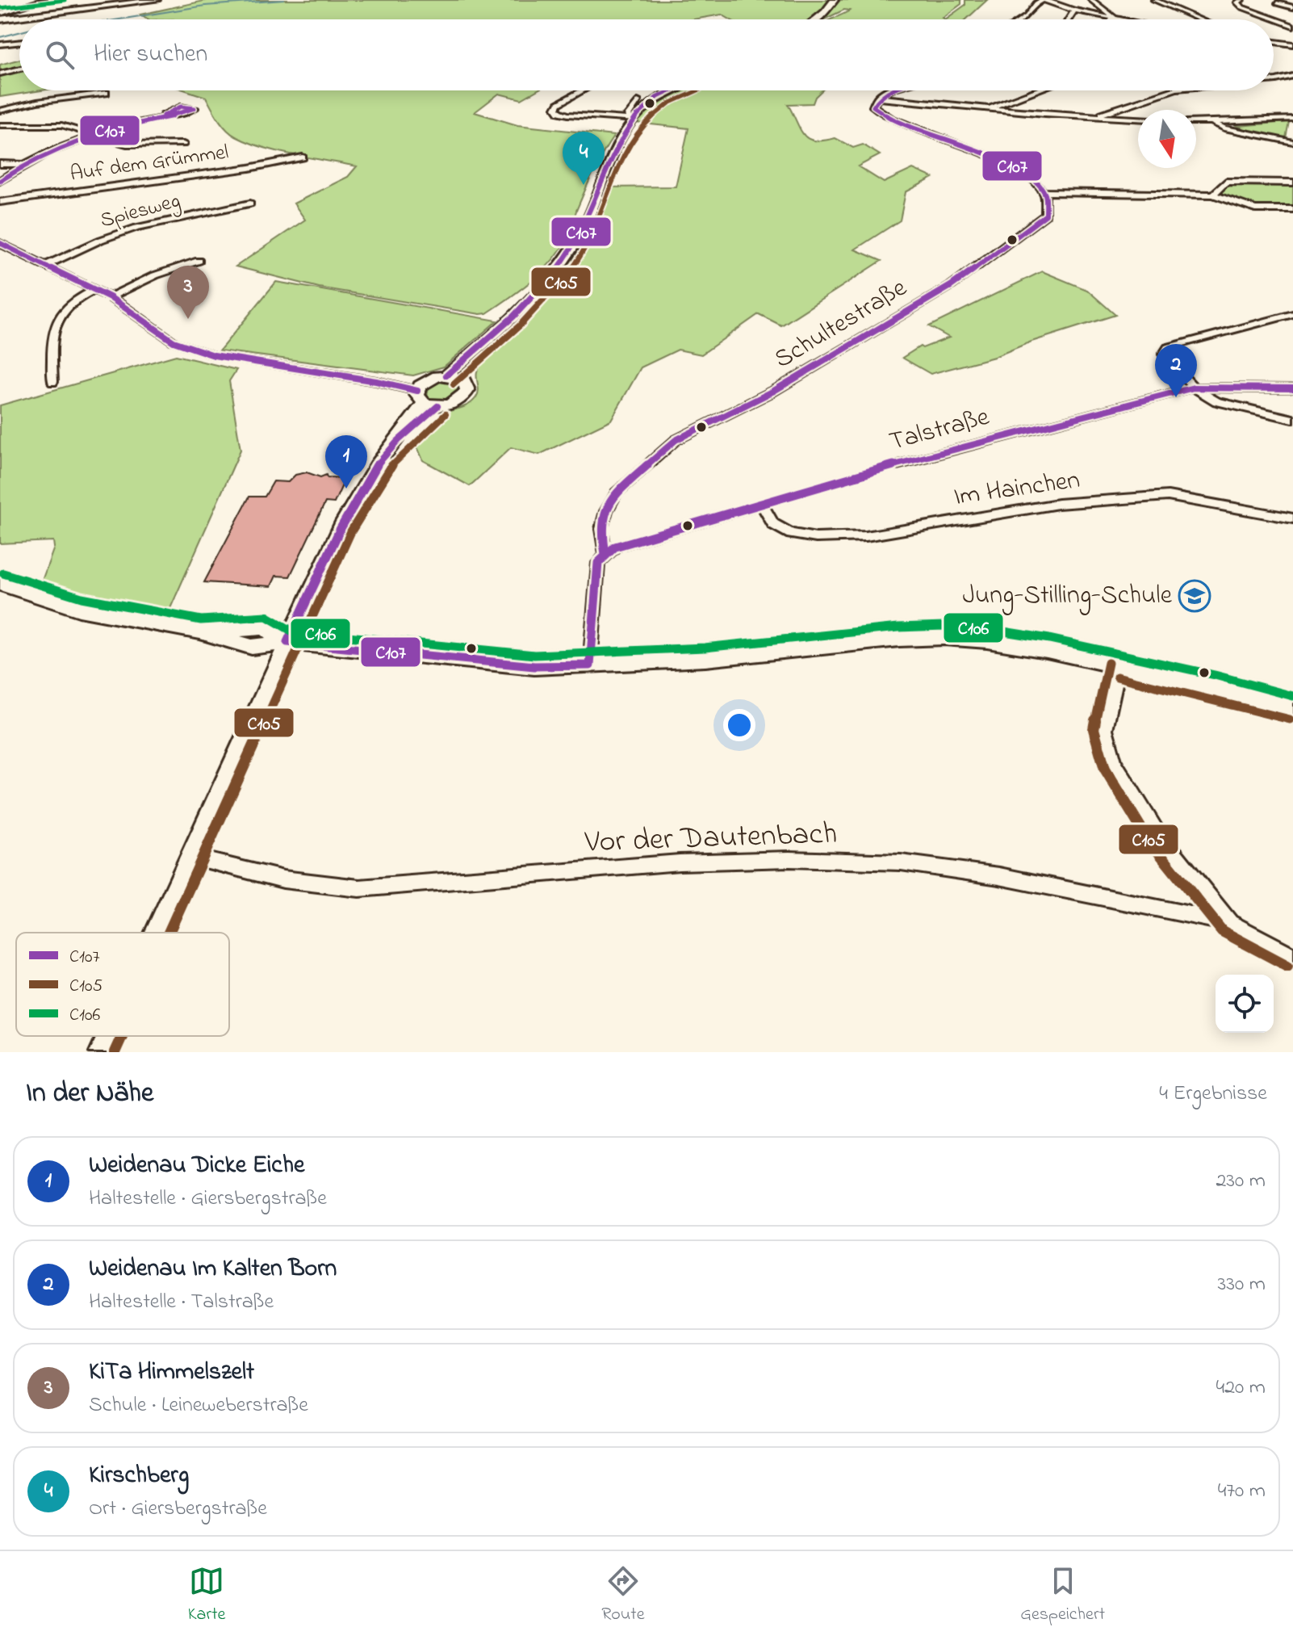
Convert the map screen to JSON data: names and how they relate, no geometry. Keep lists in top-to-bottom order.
{
  "streets": {
    "street": [
      "Auf dem Grümmel",
      "Spiesweg",
      "Schultestraße",
      "Talstraße",
      "Im Hainchen",
      "Vor der Dautenbach"
    ]
  },
  "crossings": [
    ["Schultestraße", "Talstraße"],
    ["Talstraße", "Im Hainchen"]
  ],
  "places": {
    "school or university": ["Jung-Stilling-Schule"]
  },
  "lines": ["transit line C106", "transit line C107", "transit line C105"],
  "legend": ["C107", "C105", "C106"],
  "north": "bottom",
  "page": {
    "search": "Hier suchen",
    "pins": [
      "4",
      "3",
      "2",
      "1"
    ],
    "heading": ["In der Nähe", "4 Ergebnisse"],
    "list": [
      {
        "mark": "1",
        "name": "Weidenau Dicke Eiche",
        "note": "Haltestelle · Giersbergstraße",
        "value": "230 m"
      },
      {
        "mark": "2",
        "name": "Weidenau Im Kalten Born",
        "note": "Haltestelle · Talstraße",
        "value": "330 m"
      },
      {
        "mark": "3",
        "name": "KiTa Himmelszelt",
        "note": "Schule · Leineweberstraße",
        "value": "420 m"
      },
      {
        "mark": "4",
        "name": "Kirschberg",
        "note": "Ort · Giersbergstraße",
        "value": "470 m"
      }
    ],
    "nav": ["Karte", "Route", "Gespeichert"]
  }
}
